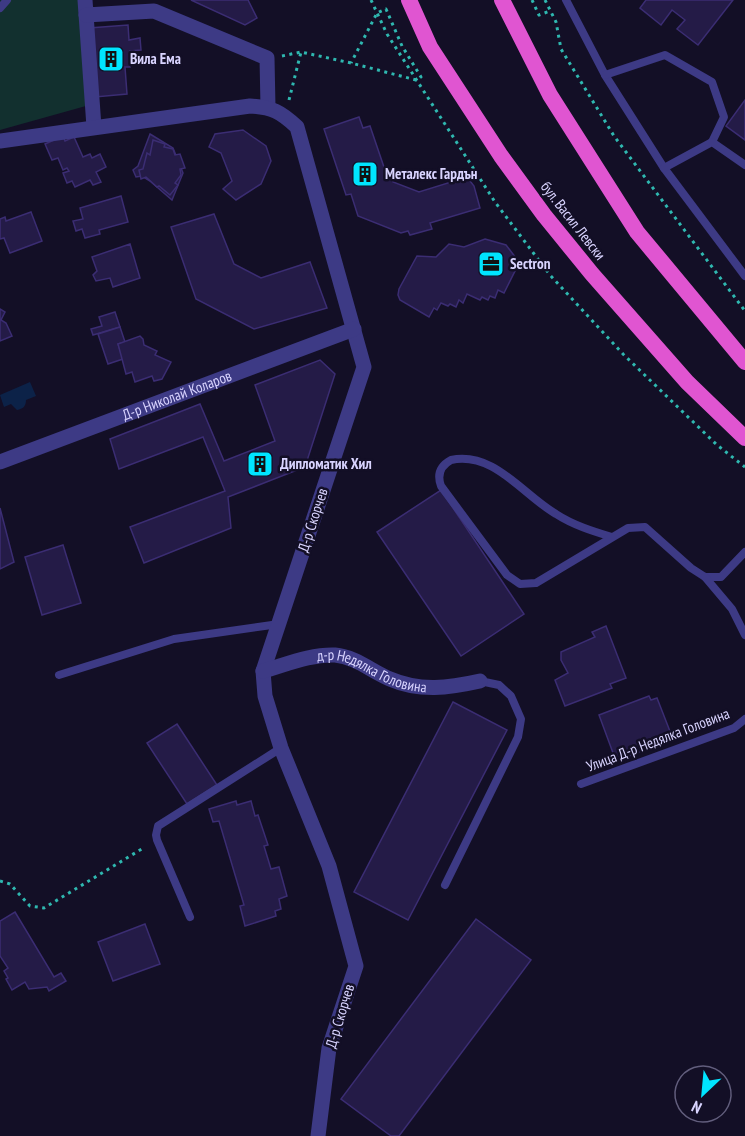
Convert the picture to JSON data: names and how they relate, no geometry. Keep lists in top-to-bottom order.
{
  "streets": {
    "highway": ["бул. Васил Левски"],
    "street": ["Д-р Николай Коларов", "Д-р Скорчев", "д-р Недялка Головина"],
    "lane": ["Улица Д-р Недялка Головина"]
  },
  "crossings": [
    ["Д-р Николай Коларов", "Д-р Скорчев"],
    ["Д-р Скорчев", "д-р Недялка Головина"]
  ],
  "places": {
    "building": ["Вила Ема", "Металекс Гардън", "Дипломатик Хил"],
    "office": ["Sectron"]
  },
  "north": "bottom left"
}
